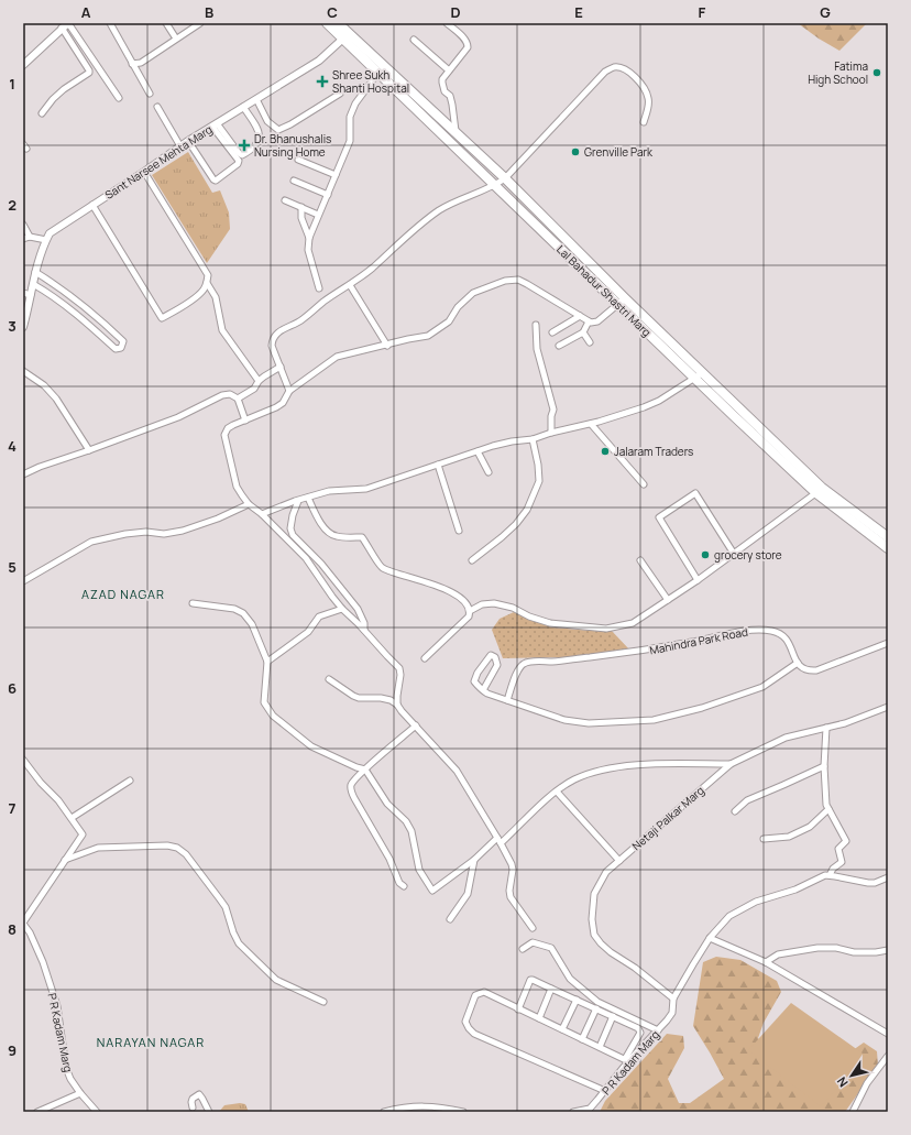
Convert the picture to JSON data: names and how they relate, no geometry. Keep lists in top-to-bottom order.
{
  "streets": {
    "main road": ["Lal Bahadur Shastri Marg"],
    "street": [
      "Sant Narsee Mehta Marg",
      "Mahindra Park Road",
      "Netaji Palkar Marg",
      "P R Kadam Marg"
    ]
  },
  "crossings": [
    ["Sant Narsee Mehta Marg", "Lal Bahadur Shastri Marg"],
    ["Netaji Palkar Marg", "P R Kadam Marg"]
  ],
  "districts": ["AZAD NAGAR", "NARAYAN NAGAR"],
  "places": {
    "other": [
      "Fatima High School",
      "Grenville Park",
      "Jalaram Traders",
      "grocery store"
    ],
    "health": ["Shree Sukh Shanti Hospital", "Dr. Bhanushalis Nursing Home"]
  },
  "north": "bottom left",
  "grid": {
    "columns": [
      "A",
      "B",
      "C",
      "D",
      "E",
      "F",
      "G"
    ],
    "rows": [
      "1",
      "2",
      "3",
      "4",
      "5",
      "6",
      "7",
      "8",
      "9"
    ]
  }
}
